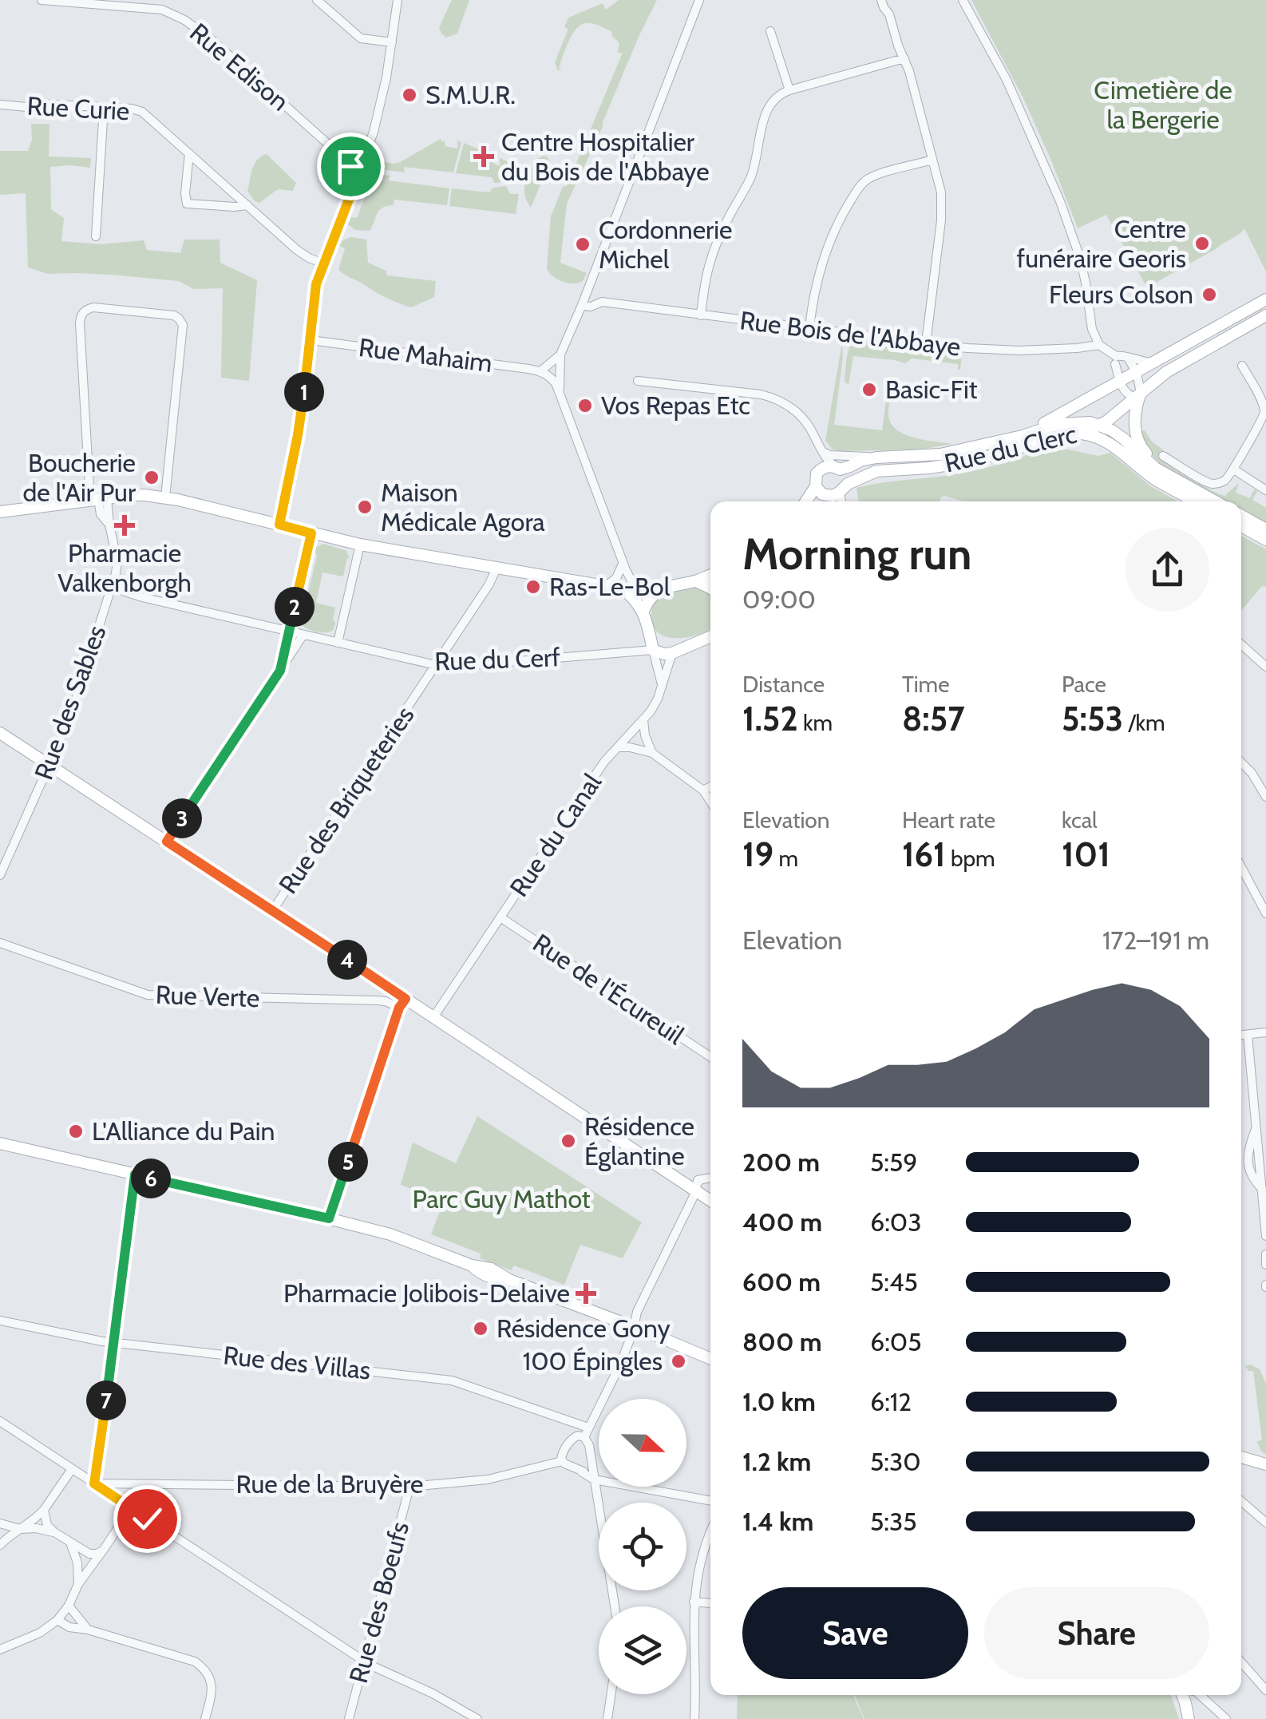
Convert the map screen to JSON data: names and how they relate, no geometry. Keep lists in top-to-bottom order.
{
  "streets": {
    "street": [
      "Rue Edison",
      "Rue Curie",
      "Rue Bois de l'Abbaye",
      "Rue Mahaim",
      "Rue du Clerc",
      "Rue du Cerf",
      "Rue des Sables",
      "Rue des Briqueteries",
      "Rue du Canal",
      "Rue de l'Écureuil",
      "Rue Verte",
      "Rue des Villas",
      "Rue de la Bruyère",
      "Rue des Boeufs"
    ]
  },
  "crossings": [
    ["Rue du Cerf", "Rue des Sables"],
    ["Rue du Cerf", "Rue des Briqueteries"],
    ["Rue du Canal", "Rue de l'Écureuil"],
    ["Rue de la Bruyère", "Rue des Boeufs"]
  ],
  "parks": ["Cimetière de la Bergerie", "Parc Guy Mathot"],
  "places": {
    "other": [
      "S.M.U.R.",
      "Centre funéraire Georis",
      "Cordonnerie Michel",
      "Fleurs Colson",
      "Basic-Fit",
      "Vos Repas Etc",
      "Boucherie de l'Air Pur",
      "Maison Médicale Agora",
      "Ras-Le-Bol",
      "L'Alliance du Pain",
      "Résidence Églantine",
      "Résidence Gony",
      "100 Épingles"
    ],
    "health": ["Centre Hospitalier du Bois de l'Abbaye", "Pharmacie Valkenborgh", "Pharmacie Jolibois-Delaive"]
  },
  "north": "right",
  "page": {
    "pins": [
      "1",
      "2",
      "3",
      "4",
      "5",
      "6",
      "7"
    ],
    "heading": ["Morning run", "09:00"],
    "stats": [
      ["Distance", "1.52 km"],
      ["Time", "8:57"],
      ["Pace", "5:53 /km"],
      ["Elevation", "19 m"],
      ["Heart rate", "161 bpm"],
      ["kcal", "101"]
    ],
    "chart": ["Elevation", "172–191 m"],
    "list": [
      {
        "name": "200 m",
        "note": "5:59"
      },
      {
        "name": "400 m",
        "note": "6:03"
      },
      {
        "name": "600 m",
        "note": "5:45"
      },
      {
        "name": "800 m",
        "note": "6:05"
      },
      {
        "name": "1.0 km",
        "note": "6:12"
      },
      {
        "name": "1.2 km",
        "note": "5:30"
      },
      {
        "name": "1.4 km",
        "note": "5:35"
      }
    ],
    "buttons": ["Save", "Share"]
  }
}
